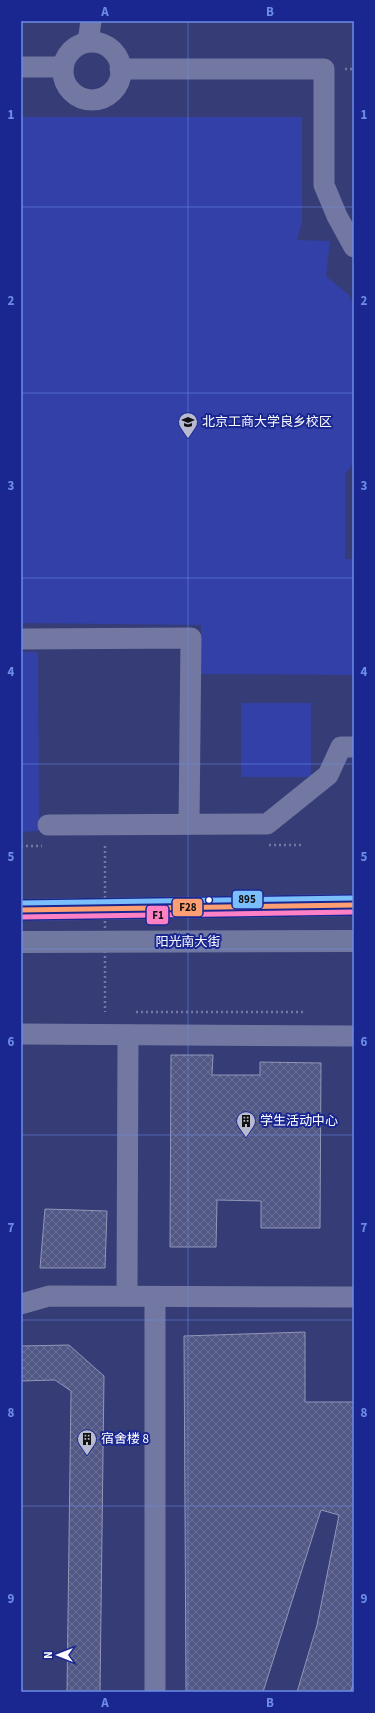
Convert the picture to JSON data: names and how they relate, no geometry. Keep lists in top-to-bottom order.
{
  "streets": {
    "main road": ["阳光南大街"]
  },
  "places": {
    "school or university": ["北京工商大学良乡校区"],
    "building": ["学生活动中心", "宿舍楼 8"]
  },
  "lines": ["transit line 895", "transit line F28", "transit line F1"],
  "north": "left",
  "grid": {
    "columns": ["A", "B"],
    "rows": [
      "1",
      "2",
      "3",
      "4",
      "5",
      "6",
      "7",
      "8",
      "9"
    ]
  }
}
